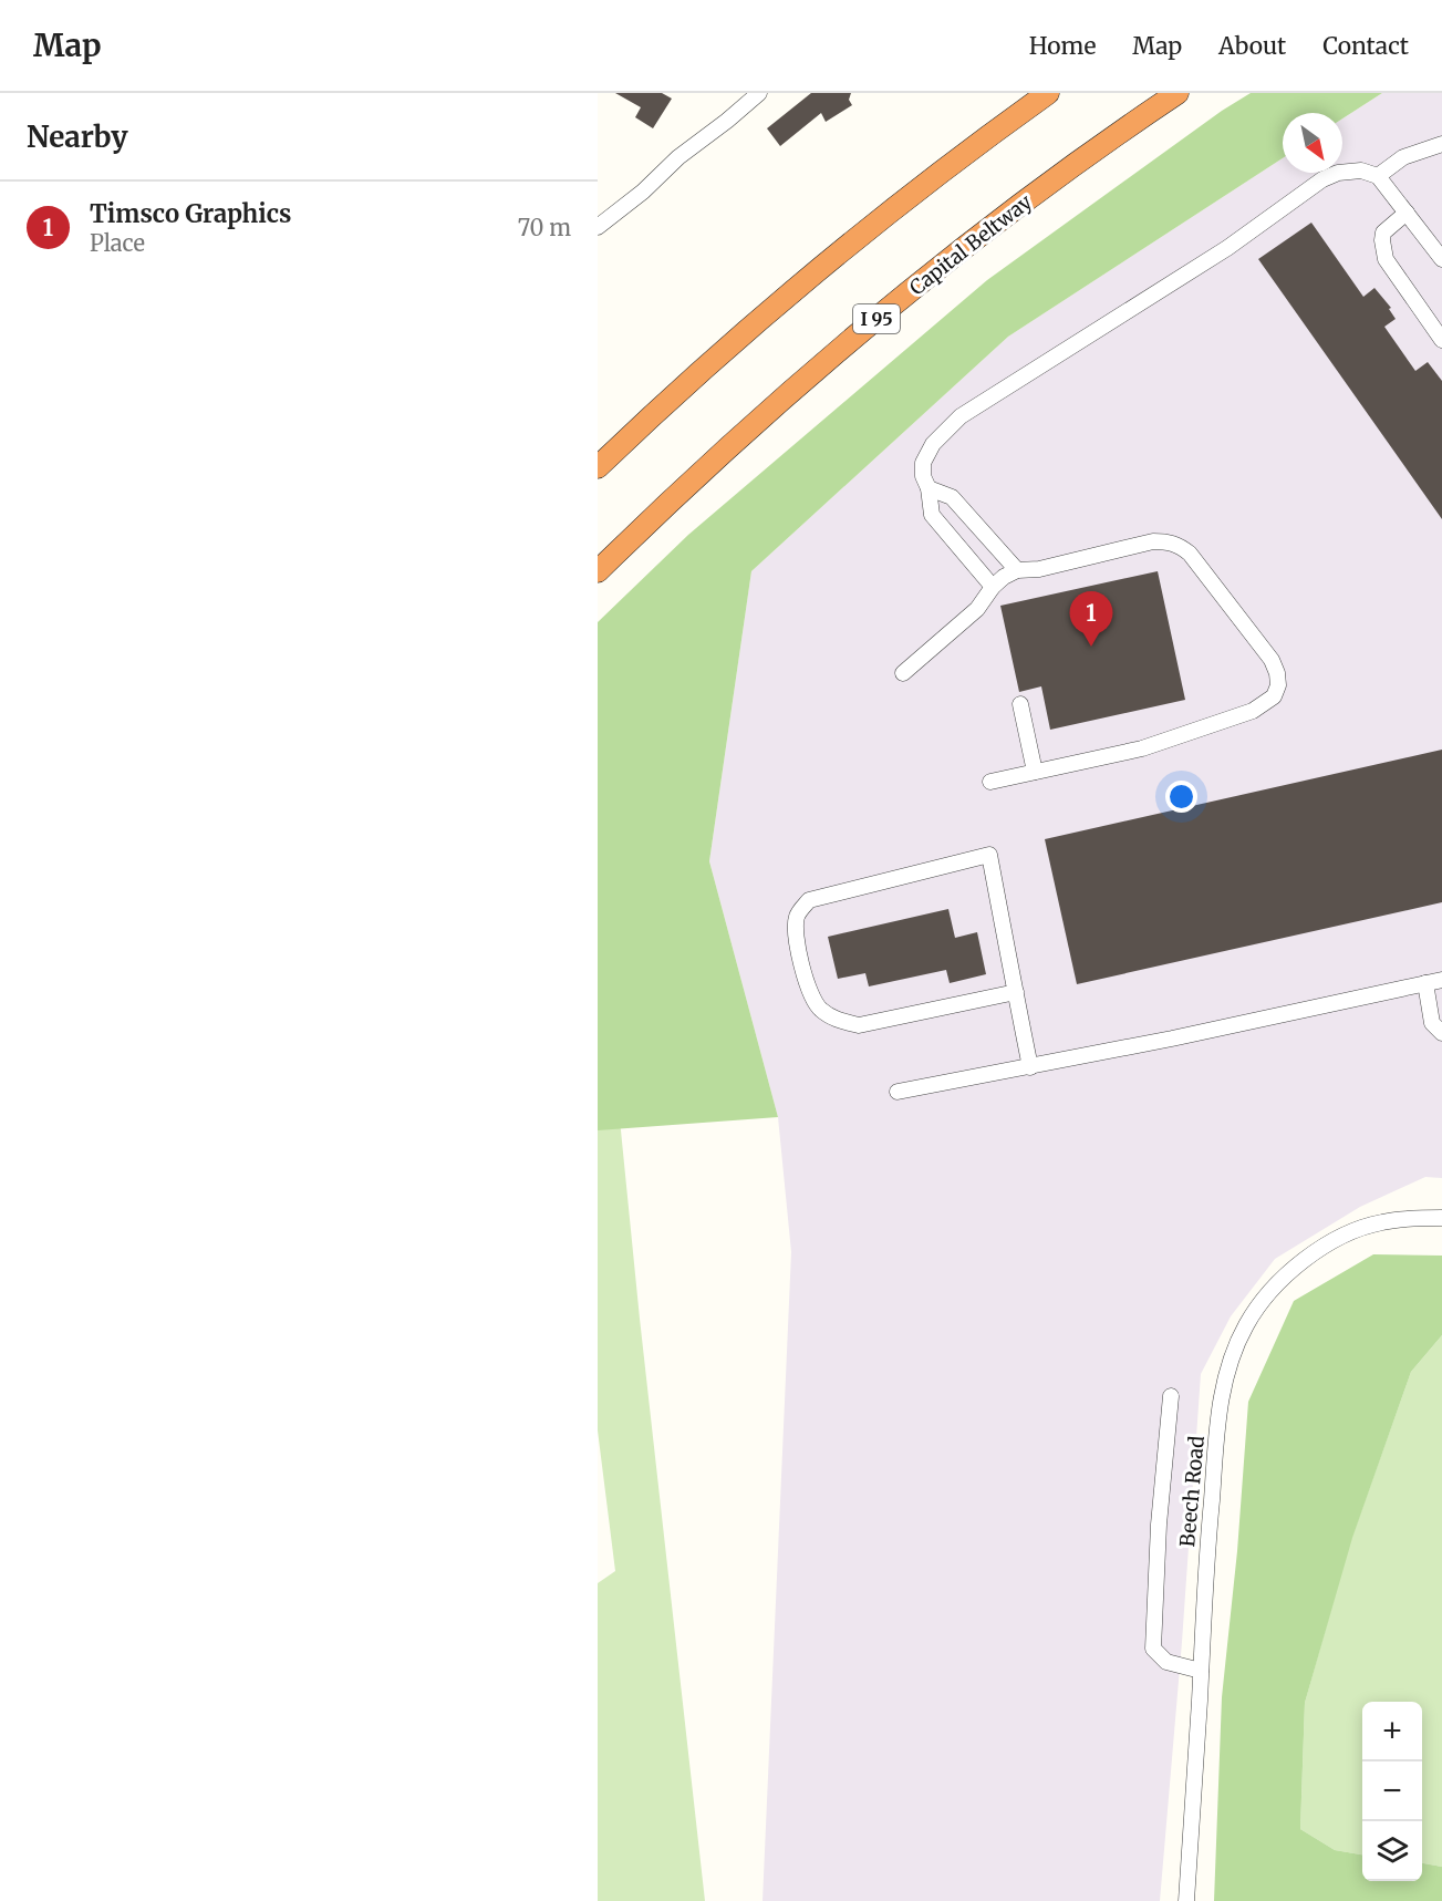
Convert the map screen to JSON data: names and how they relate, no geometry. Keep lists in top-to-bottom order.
{
  "streets": {
    "highway": ["Capital Beltway", "I 95"],
    "street": ["Beech Road"]
  },
  "north": "bottom right",
  "page": {
    "header": "Map",
    "nav": [
      "Home",
      "Map",
      "About",
      "Contact"
    ],
    "heading": "Nearby",
    "list": [
      {
        "mark": "1",
        "name": "Timsco Graphics",
        "note": "Place",
        "value": "70 m"
      }
    ],
    "pins": "1",
    "map_buttons": ["+", "−"]
  }
}
